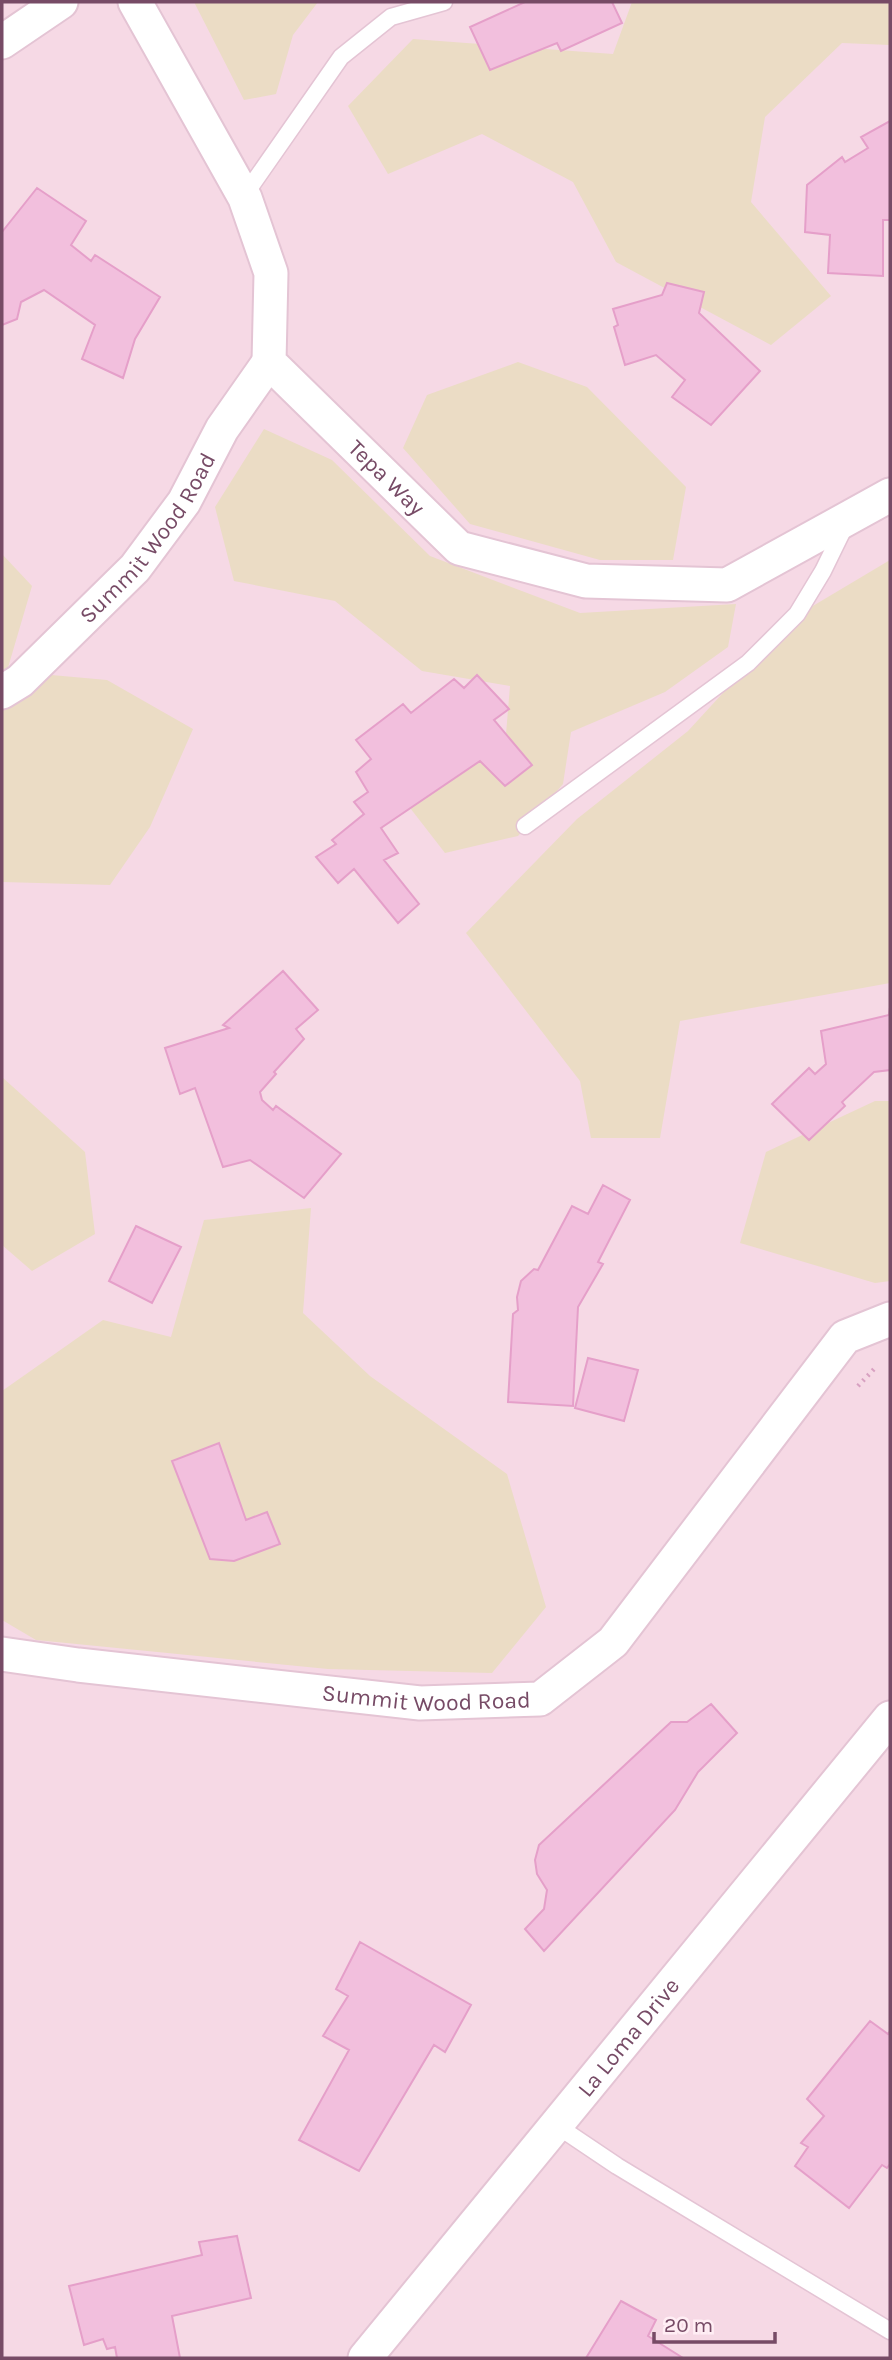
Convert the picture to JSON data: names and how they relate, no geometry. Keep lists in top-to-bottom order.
{
  "streets": {
    "street": ["Tepa Way", "Summit Wood Road", "La Loma Drive"]
  },
  "crossings": [
    ["Tepa Way", "Summit Wood Road"]
  ],
  "scale_bar": "20 m"
}
